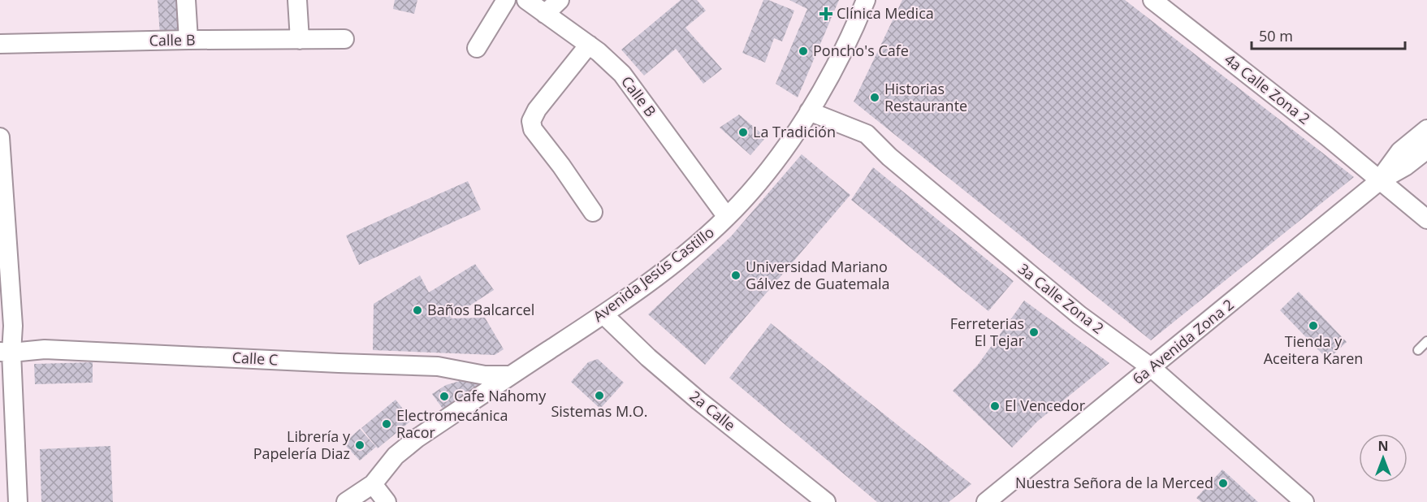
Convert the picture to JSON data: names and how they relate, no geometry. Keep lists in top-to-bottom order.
{
  "streets": {
    "street": [
      "Calle B",
      "4a Calle Zona 2",
      "Avenida Jesús Castillo",
      "3a Calle Zona 2",
      "6a Avenida Zona 2",
      "Calle C",
      "2a Calle"
    ]
  },
  "crossings": [
    ["Calle B", "Avenida Jesús Castillo"],
    ["4a Calle Zona 2", "6a Avenida Zona 2"],
    ["Avenida Jesús Castillo", "3a Calle Zona 2"],
    ["Avenida Jesús Castillo", "Calle C"],
    ["Avenida Jesús Castillo", "2a Calle"],
    ["3a Calle Zona 2", "6a Avenida Zona 2"]
  ],
  "places": {
    "health": ["Clínica Medica"],
    "other": [
      "Poncho's Cafe",
      "Historias Restaurante",
      "La Tradición",
      "Universidad Mariano Gálvez de Guatemala",
      "Baños Balcarcel",
      "Tienda y Aceitera Karen",
      "Ferreterias El Tejar",
      "Sistemas M.O.",
      "Cafe Nahomy",
      "El Vencedor",
      "Electromecánica Racor",
      "Librería y Papelería Diaz",
      "Nuestra Señora de la Merced"
    ]
  },
  "scale_bar": "50 m",
  "north": "top"
}
